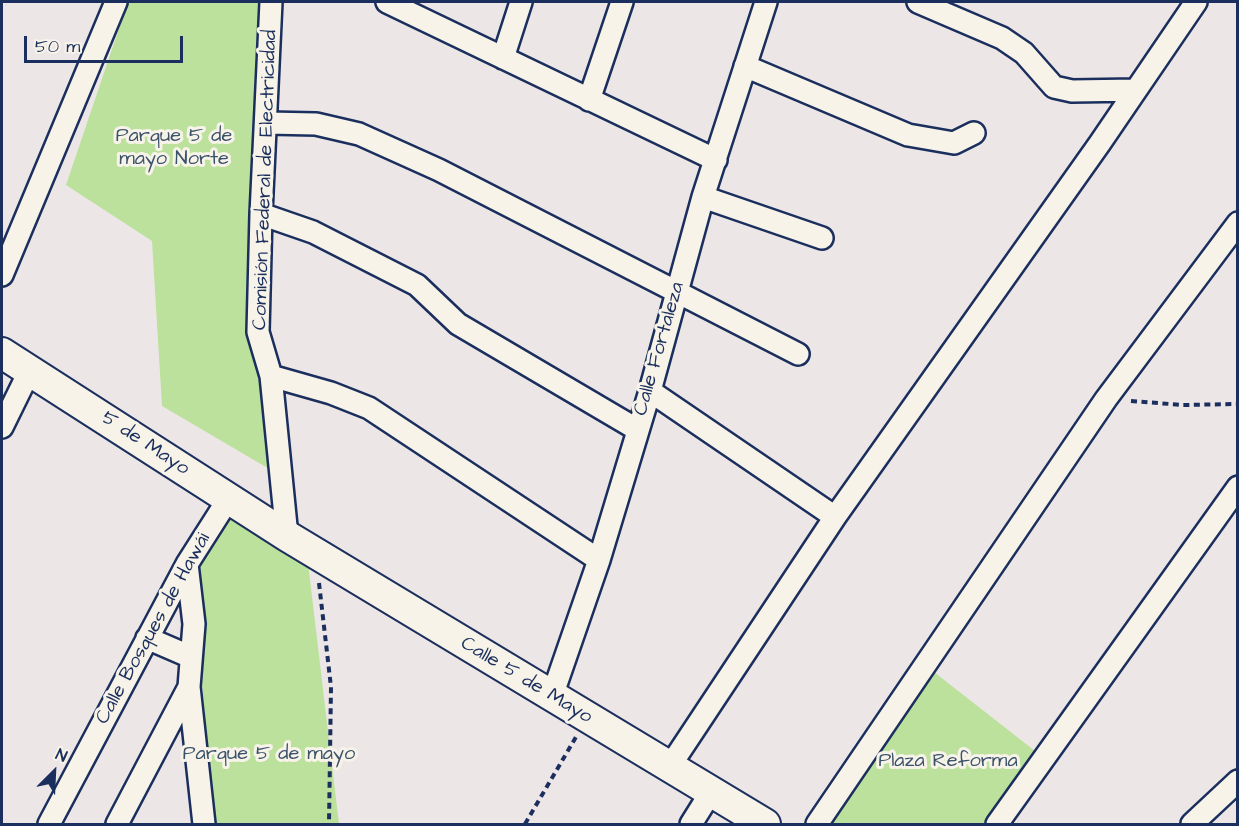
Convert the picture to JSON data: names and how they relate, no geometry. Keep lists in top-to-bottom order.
{
  "streets": {
    "street": [
      "Comisión Federal de Electricidad",
      "Calle Fortaleza",
      "5 de Mayo",
      "Calle Bosques de Hawái",
      "Calle 5 de Mayo"
    ]
  },
  "crossings": [
    ["Comisión Federal de Electricidad", "5 de Mayo"],
    ["Comisión Federal de Electricidad", "Calle 5 de Mayo"],
    ["Calle Fortaleza", "Calle 5 de Mayo"],
    ["5 de Mayo", "Calle Bosques de Hawái"],
    ["5 de Mayo", "Calle 5 de Mayo"]
  ],
  "parks": ["Parque 5 de mayo Norte", "Parque 5 de mayo", "Plaza Reforma"],
  "scale_bar": "50 m",
  "north": "top right"
}
